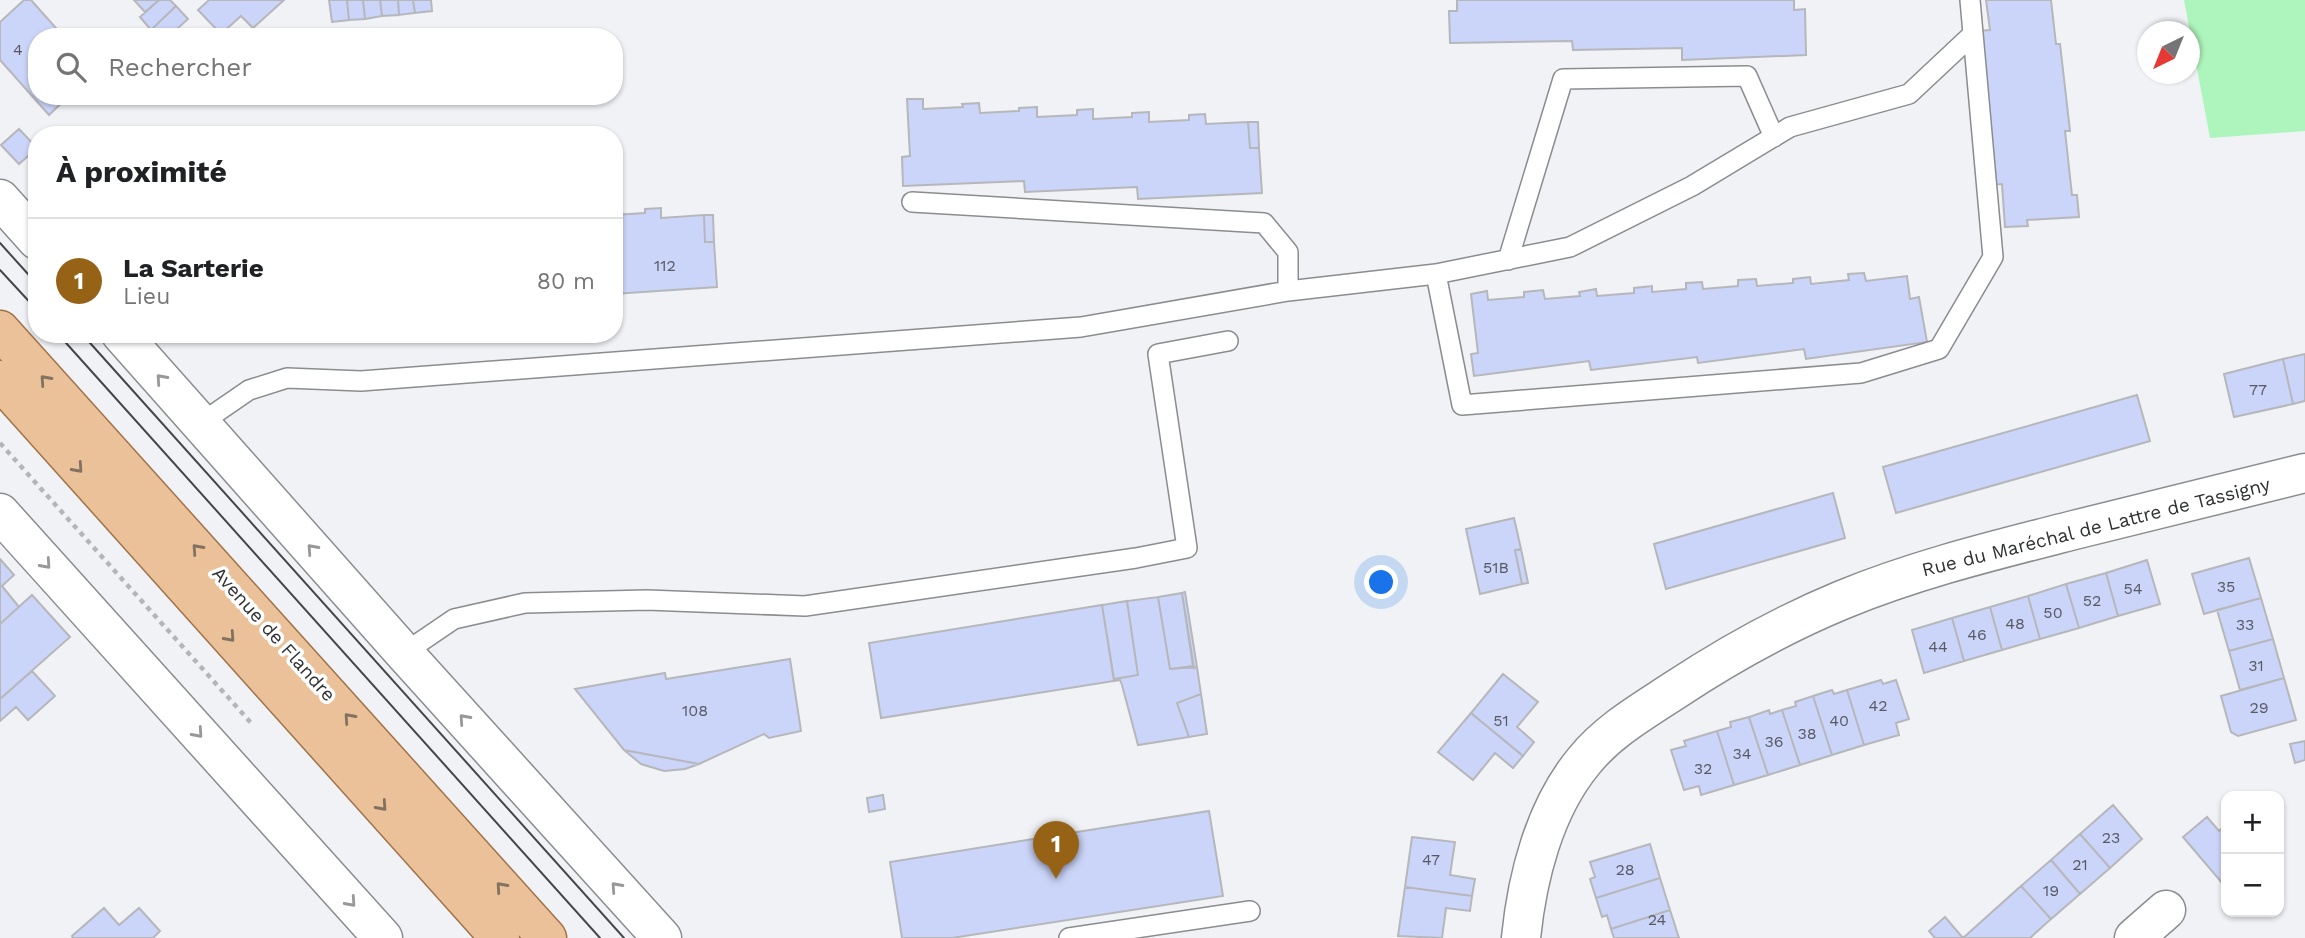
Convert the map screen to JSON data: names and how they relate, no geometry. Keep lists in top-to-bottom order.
{
  "streets": {
    "main road": ["Avenue de Flandre"],
    "street": ["Rue du Maréchal de Lattre de Tassigny"]
  },
  "house_numbers": [
    "4",
    "112",
    "77",
    "51B",
    "35",
    "54",
    "52",
    "50",
    "48",
    "33",
    "46",
    "44",
    "31",
    "42",
    "29",
    "108",
    "51",
    "40",
    "38",
    "36",
    "34",
    "32",
    "23",
    "47",
    "21",
    "28",
    "19",
    "24"
  ],
  "north": "bottom left",
  "page": {
    "search": "Rechercher",
    "heading": "À proximité",
    "list": [
      {
        "mark": "1",
        "name": "La Sarterie",
        "note": "Lieu",
        "value": "80 m"
      }
    ],
    "map_buttons": ["+", "−"],
    "pins": "1"
  }
}
